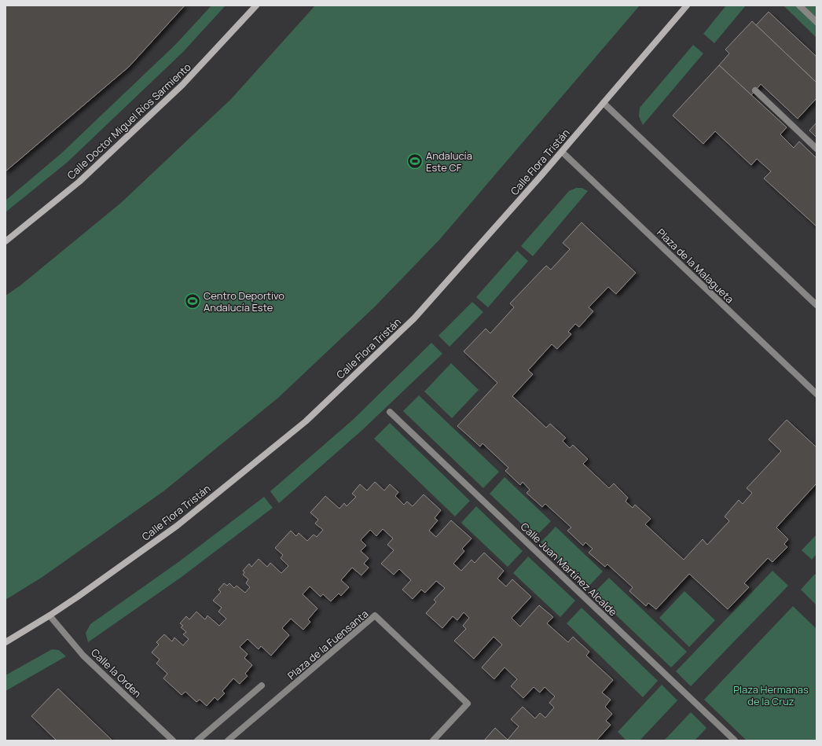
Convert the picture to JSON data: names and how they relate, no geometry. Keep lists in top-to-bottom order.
{
  "streets": {
    "street": [
      "Calle Doctor Miguel Ríos Sarmiento",
      "Calle Flora Tristán",
      "Plaza de la Malagueta",
      "Calle Juan Martínez Alcalde",
      "Plaza de la Fuensanta",
      "Calle la Orden"
    ]
  },
  "crossings": [
    ["Calle Flora Tristán", "Plaza de la Malagueta"],
    ["Calle Flora Tristán", "Calle la Orden"]
  ],
  "parks": ["Plaza Hermanas de la Cruz"],
  "places": {
    "sports": ["Andalucía Este CF", "Centro Deportivo Andalucía Este"]
  }
}
